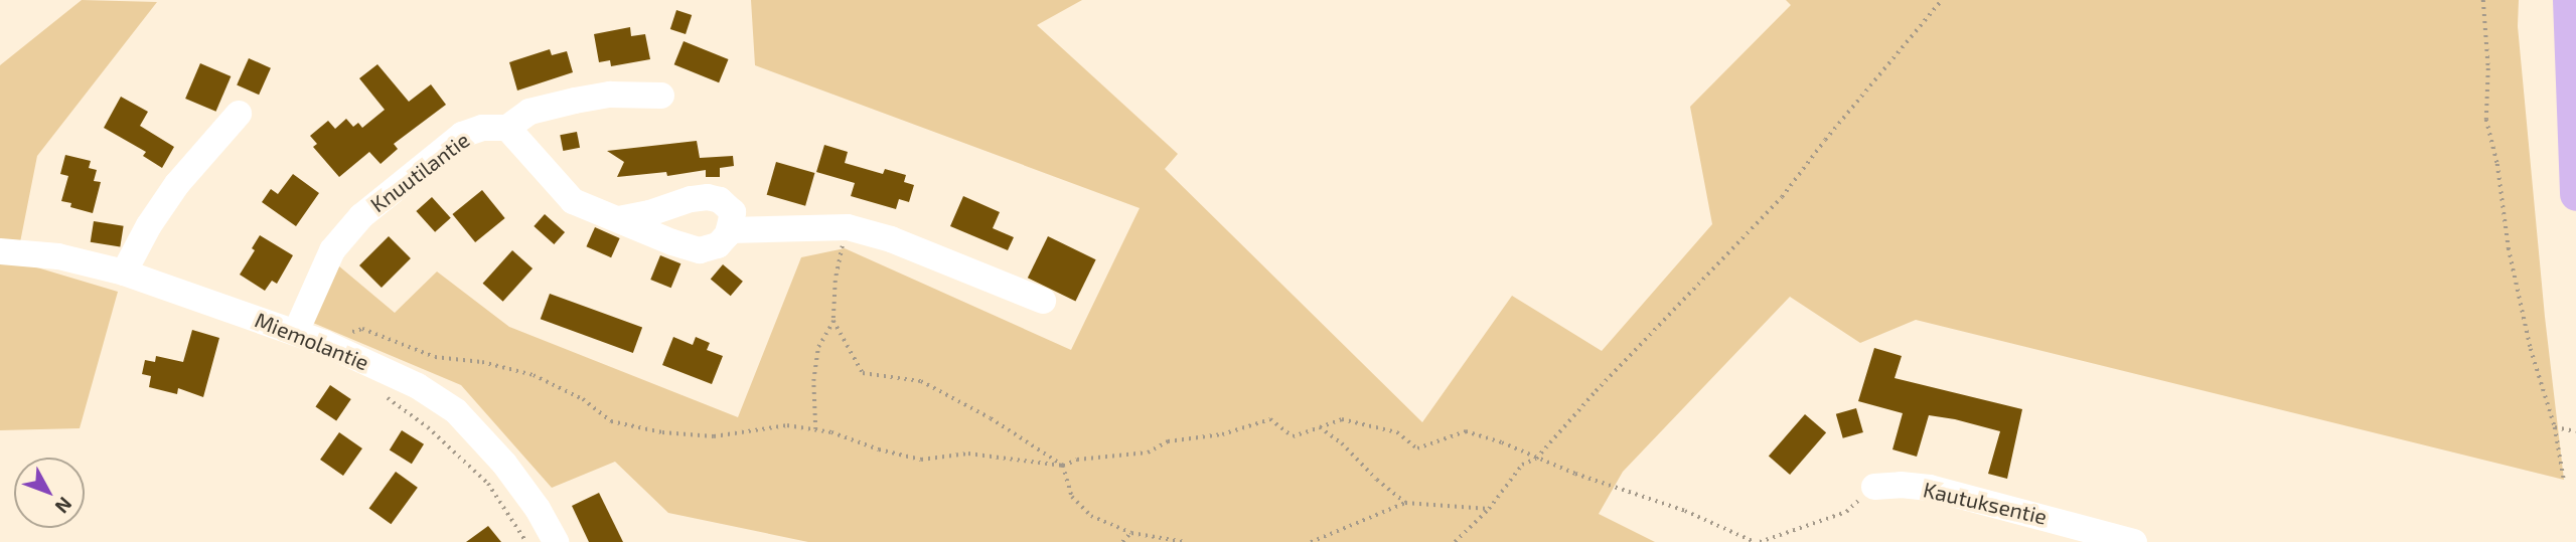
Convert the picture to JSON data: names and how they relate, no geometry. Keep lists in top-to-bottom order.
{
  "streets": {
    "street": ["Knuutilantie", "Miemolantie", "Kautuksentie"]
  },
  "crossings": [
    ["Knuutilantie", "Miemolantie"]
  ],
  "north": "bottom right"
}
